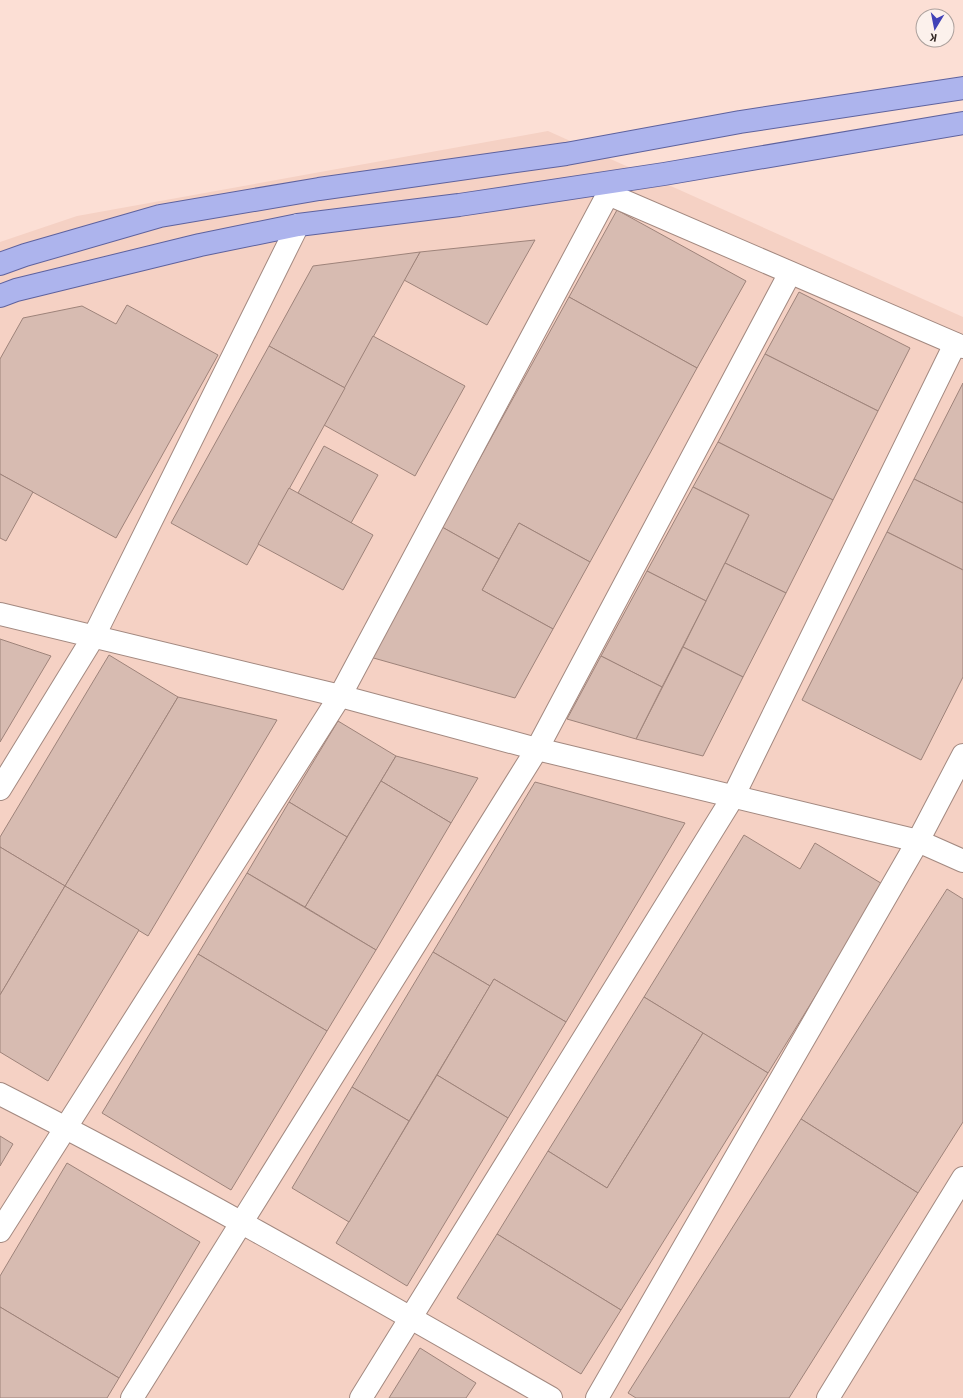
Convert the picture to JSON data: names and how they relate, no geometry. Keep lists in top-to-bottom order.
{
  "north": "bottom"
}
